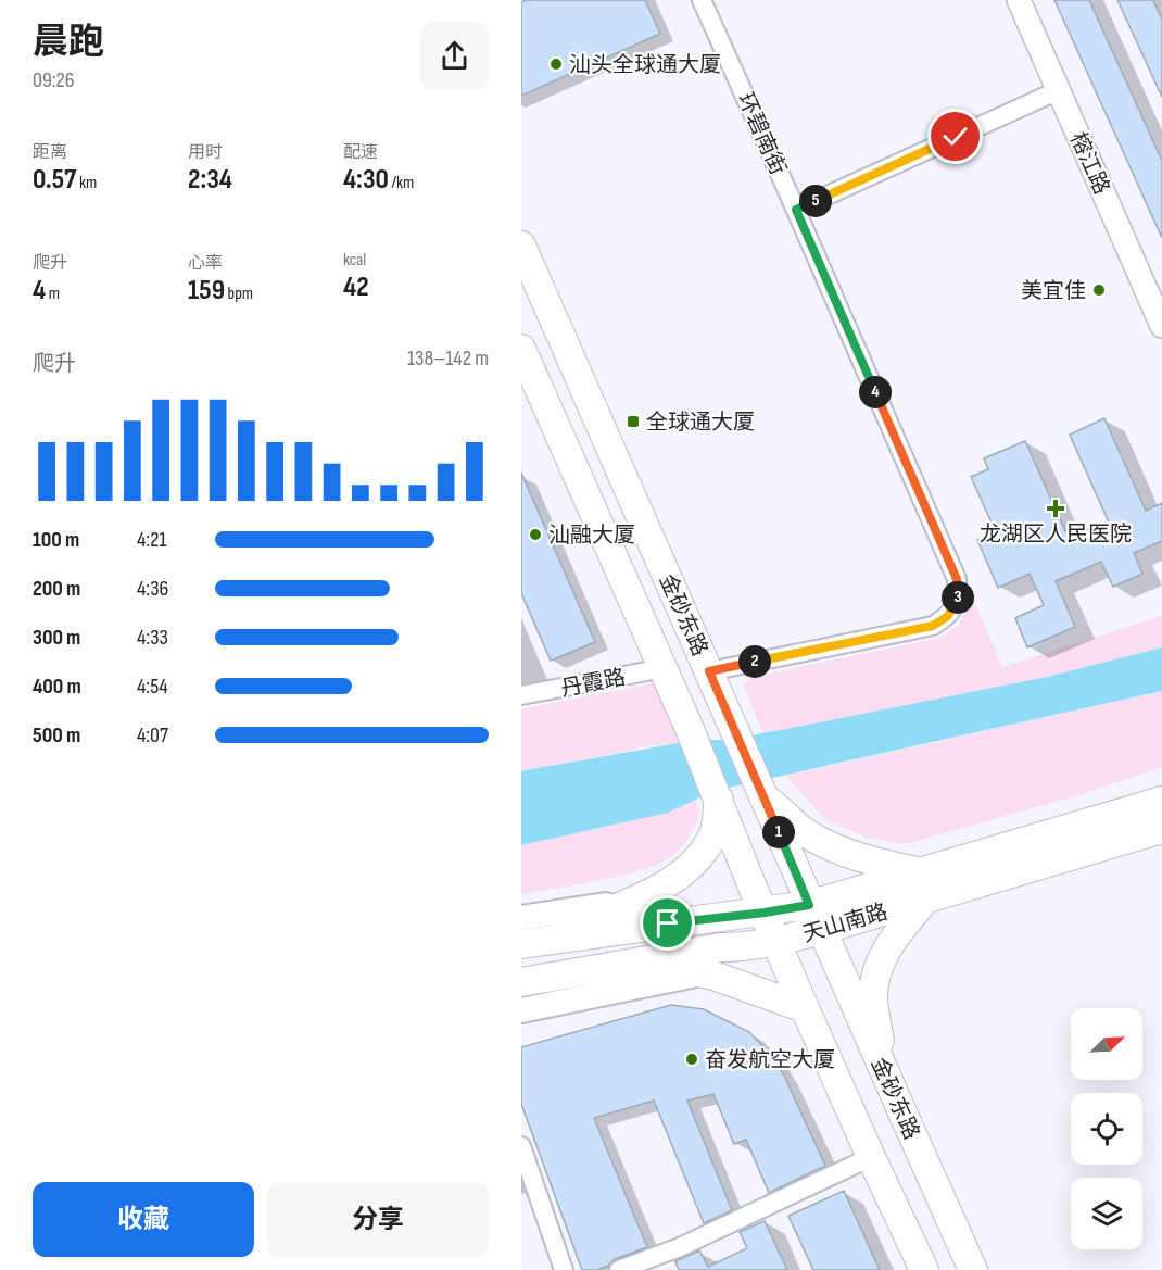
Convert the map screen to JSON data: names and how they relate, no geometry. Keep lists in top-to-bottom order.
{
  "streets": {
    "main road": ["金砂东路", "天山南路"],
    "street": ["环碧南街", "榕江路", "丹霞路"]
  },
  "crossings": [
    ["环碧南街", "金砂东路"],
    ["金砂东路", "丹霞路"],
    ["金砂东路", "天山南路"]
  ],
  "places": {
    "other": [
      "汕头全球通大厦",
      "美宜佳",
      "汕融大厦",
      "奋发航空大厦"
    ],
    "transit": ["全球通大厦"],
    "health": ["龙湖区人民医院"]
  },
  "north": "top right",
  "page": {
    "heading": ["晨跑", "09:26"],
    "stats": [
      ["距离", "0.57 km"],
      ["用时", "2:34"],
      ["配速", "4:30 /km"],
      ["爬升", "4 m"],
      ["心率", "159 bpm"],
      ["kcal", "42"]
    ],
    "pins": [
      "5",
      "4",
      "3",
      "2",
      "1"
    ],
    "chart": ["爬升", "138–142 m"],
    "list": [
      {
        "name": "100 m",
        "note": "4:21"
      },
      {
        "name": "200 m",
        "note": "4:36"
      },
      {
        "name": "300 m",
        "note": "4:33"
      },
      {
        "name": "400 m",
        "note": "4:54"
      },
      {
        "name": "500 m",
        "note": "4:07"
      }
    ],
    "buttons": ["收藏", "分享"]
  }
}
